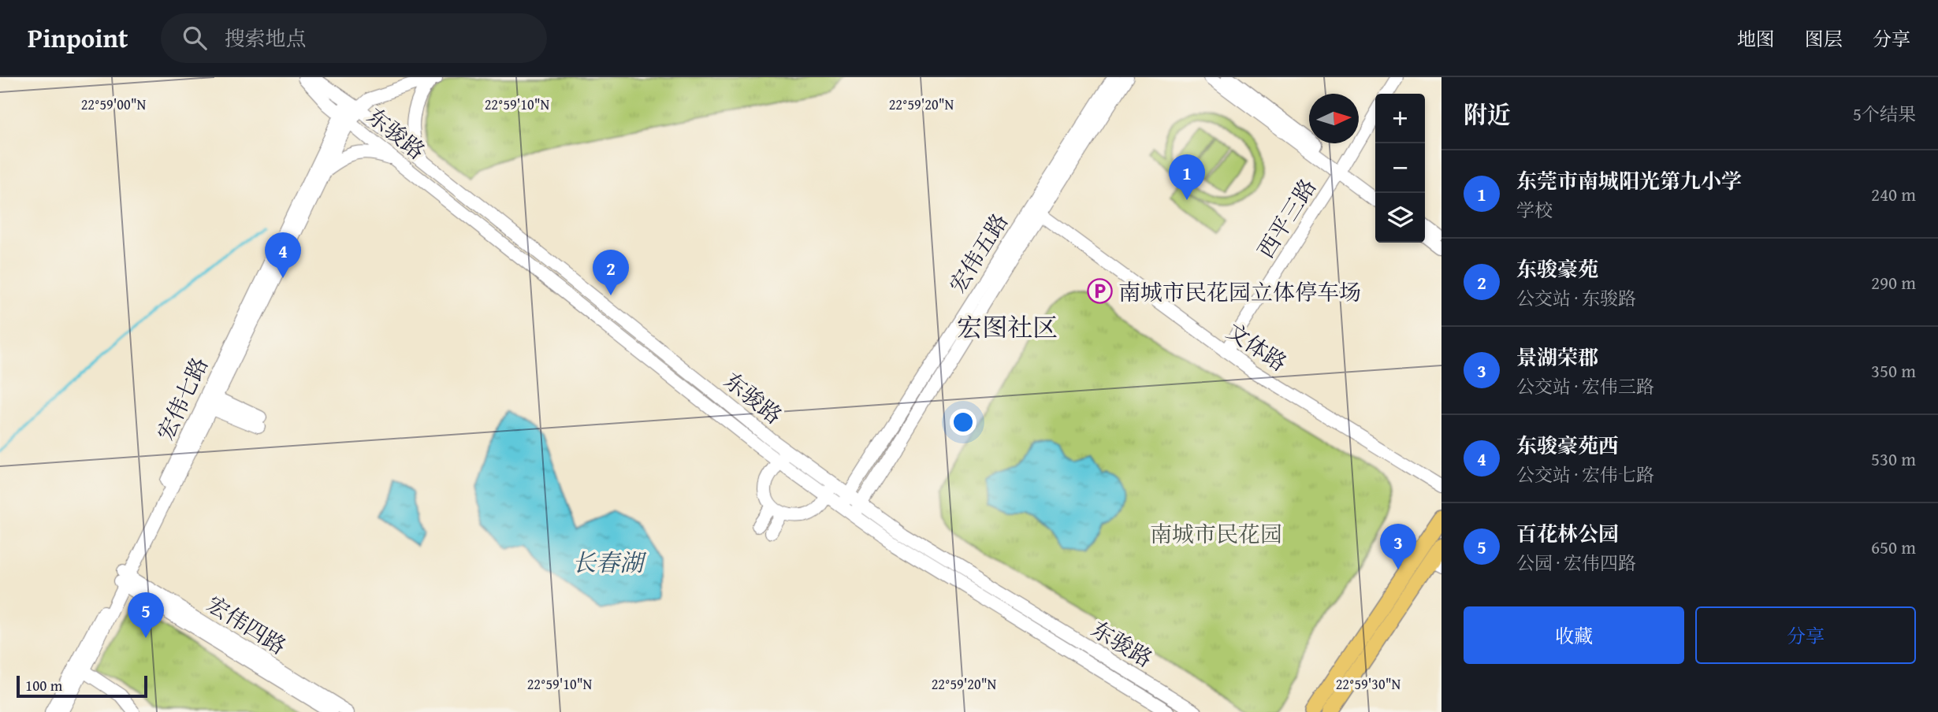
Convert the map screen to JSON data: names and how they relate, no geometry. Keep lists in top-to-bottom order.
{
  "streets": {
    "street": [
      "东骏路",
      "西平三路",
      "宏伟五路",
      "文体路",
      "宏伟七路",
      "宏伟四路"
    ]
  },
  "crossings": [
    ["东骏路", "宏伟五路"],
    ["东骏路", "宏伟七路"],
    ["西平三路", "文体路"],
    ["宏伟五路", "文体路"],
    ["宏伟七路", "宏伟四路"]
  ],
  "districts": ["宏图社区"],
  "water": ["长春湖"],
  "parks": ["南城市民花园"],
  "places": {
    "parking": ["南城市民花园立体停车场"]
  },
  "scale_bar": "100 m",
  "north": "right",
  "page": {
    "header": "Pinpoint",
    "search": "搜索地点",
    "nav": ["地图", "图层", "分享"],
    "heading": ["附近", "5个结果"],
    "map_buttons": ["+", "−"],
    "list": [
      {
        "mark": "1",
        "name": "东莞市南城阳光第九小学",
        "note": "学校",
        "value": "240 m"
      },
      {
        "mark": "2",
        "name": "东骏豪苑",
        "note": "公交站 · 东骏路",
        "value": "290 m"
      },
      {
        "mark": "3",
        "name": "景湖荣郡",
        "note": "公交站 · 宏伟三路",
        "value": "350 m"
      },
      {
        "mark": "4",
        "name": "东骏豪苑西",
        "note": "公交站 · 宏伟七路",
        "value": "530 m"
      },
      {
        "mark": "5",
        "name": "百花林公园",
        "note": "公园 · 宏伟四路",
        "value": "650 m"
      }
    ],
    "pins": [
      "1",
      "4",
      "2",
      "3",
      "5"
    ],
    "buttons": ["收藏", "分享"],
    "scale": "100 m"
  },
  "coordinates": [
    "22°59'00\"N",
    "22°59'10\"N",
    "22°59'20\"N",
    "22°59'30\"N"
  ]
}
